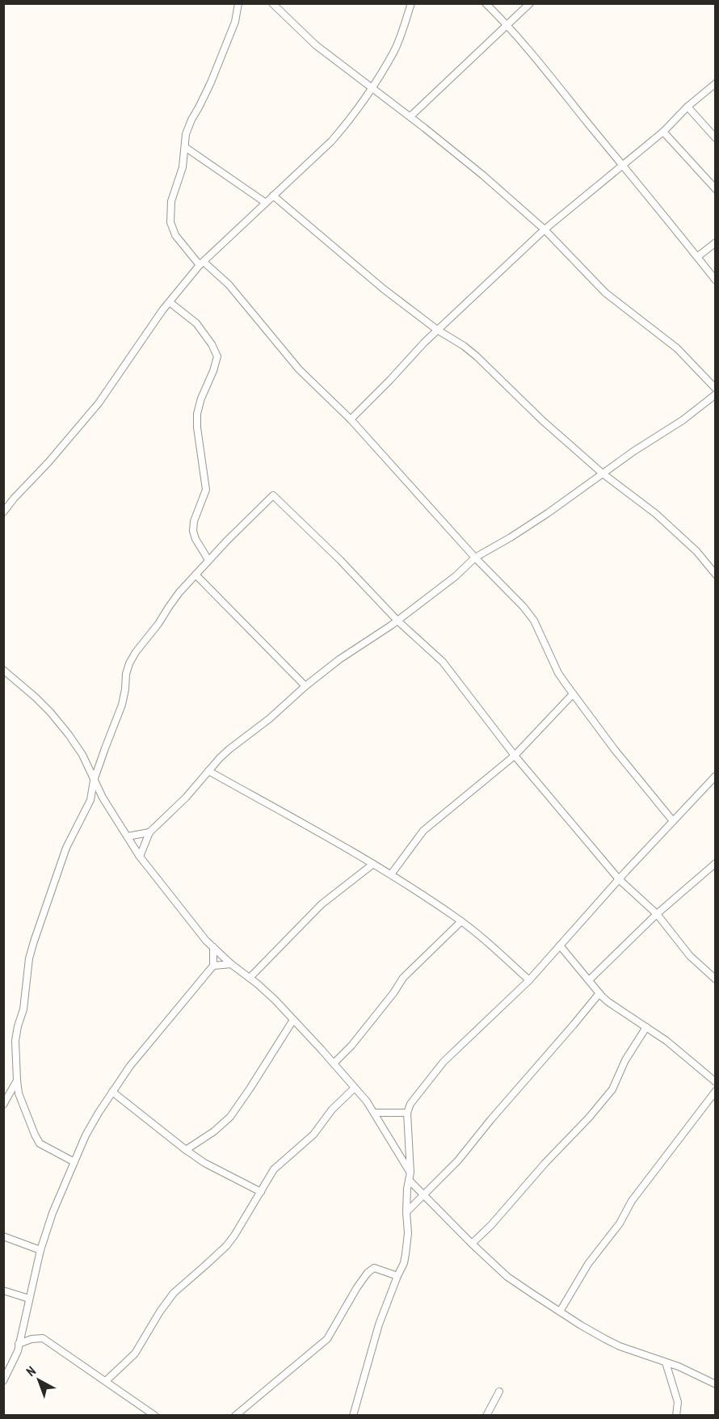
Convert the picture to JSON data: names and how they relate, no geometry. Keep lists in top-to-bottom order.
{
  "north": "top left"
}
